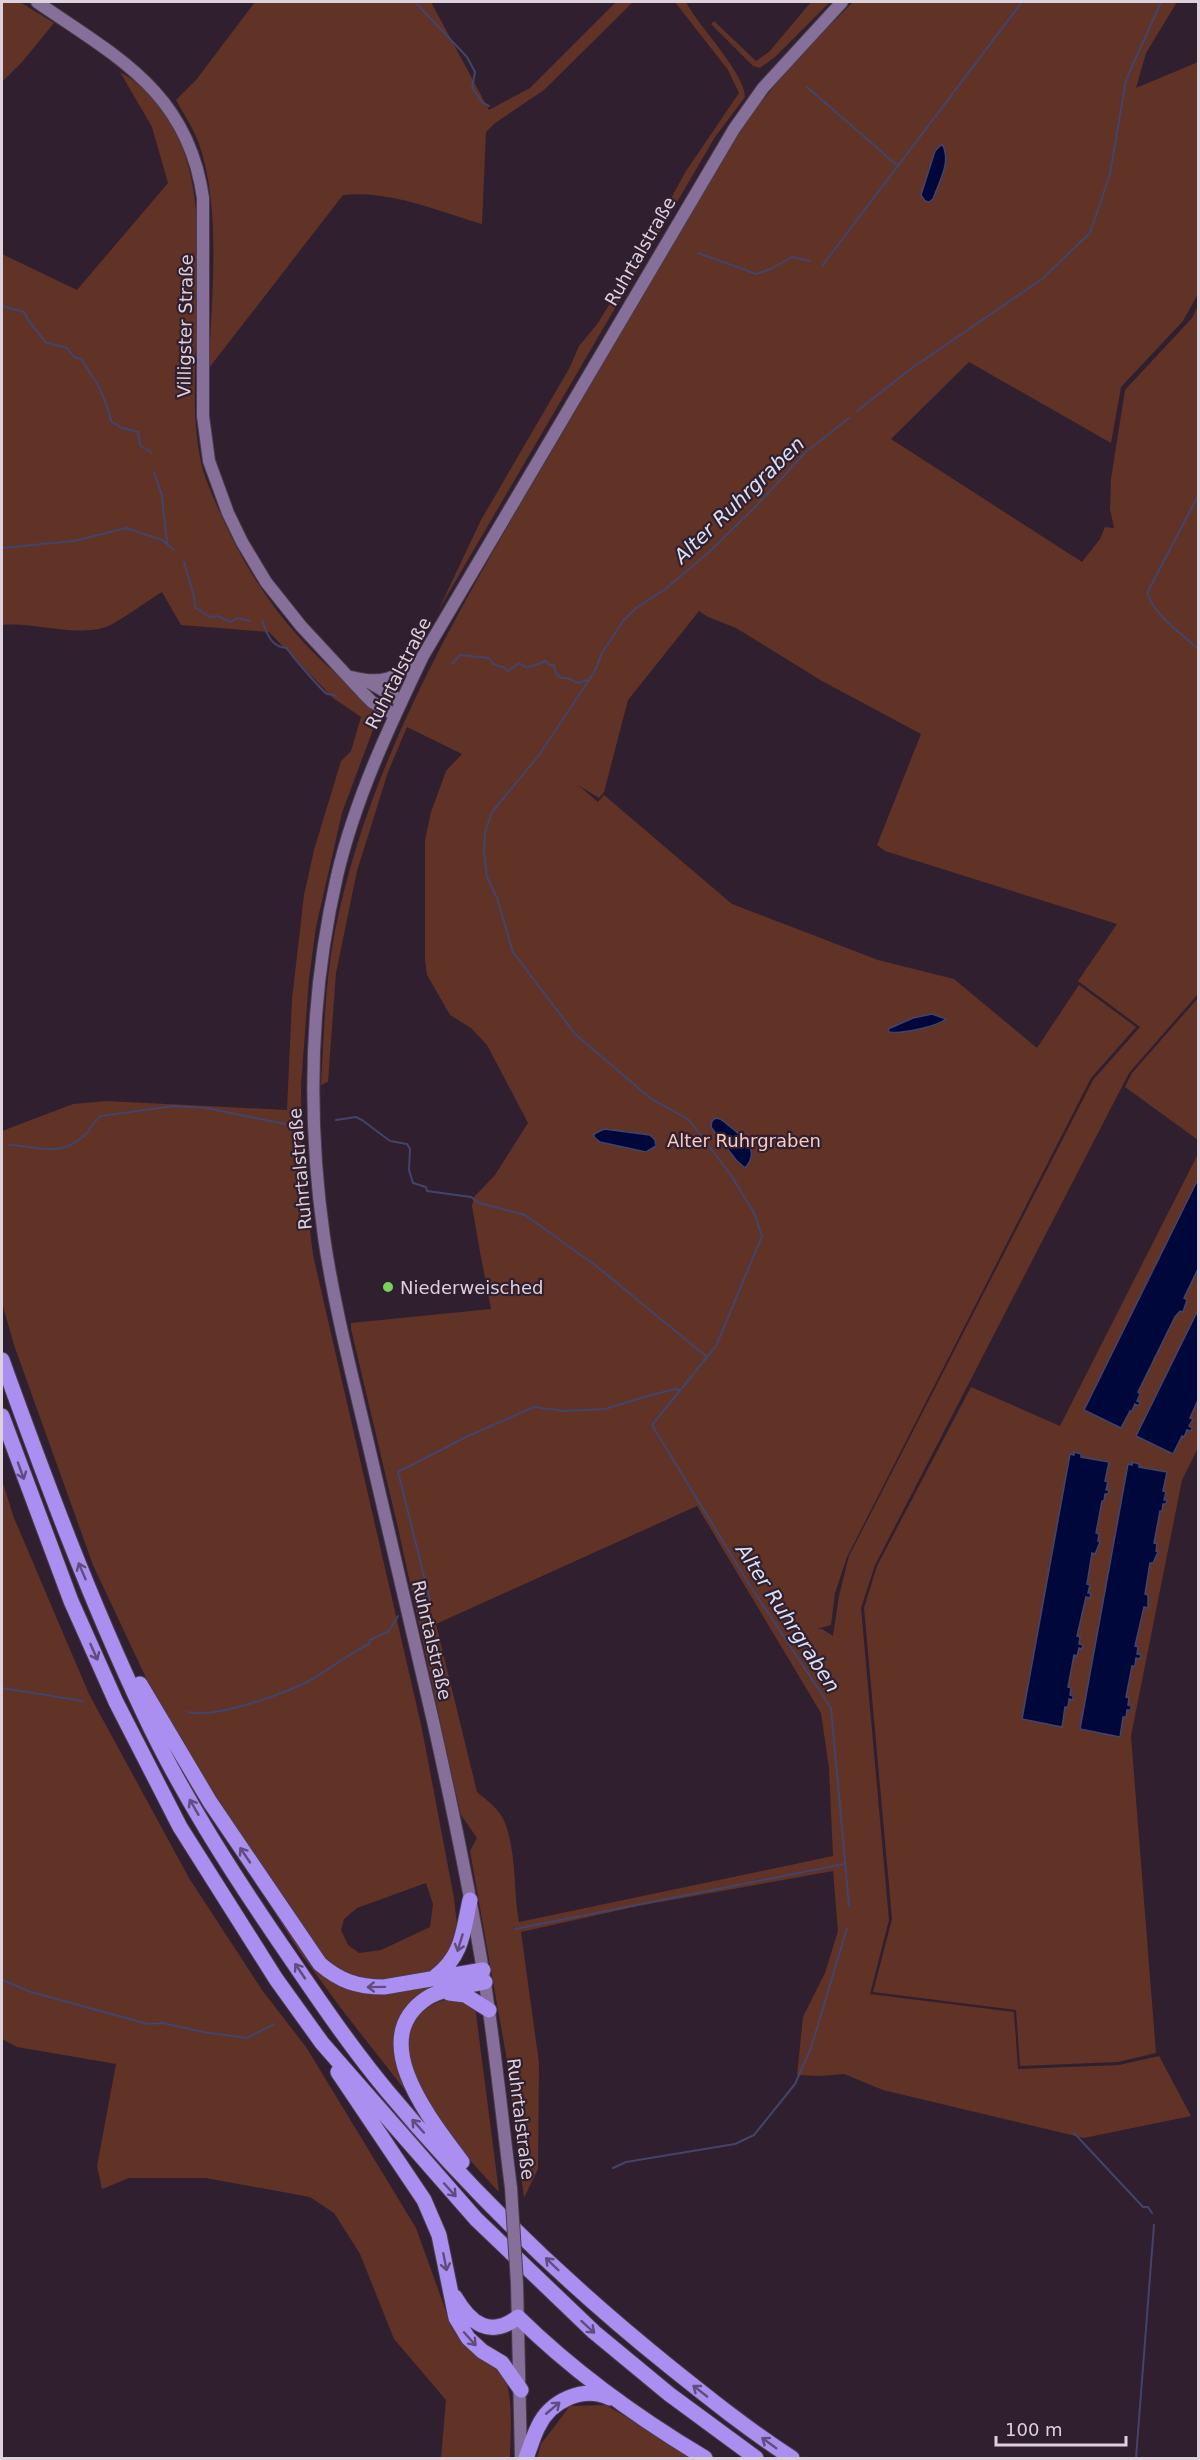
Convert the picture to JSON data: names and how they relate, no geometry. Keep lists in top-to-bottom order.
{
  "streets": {
    "main road": ["Ruhrtalstraße", "Villigster Straße"]
  },
  "crossings": [
    ["Ruhrtalstraße", "Villigster Straße"]
  ],
  "water": ["Alter Ruhrgraben"],
  "parks": ["Alter Ruhrgraben"],
  "places": ["Niederweisched"],
  "scale_bar": "100 m"
}
